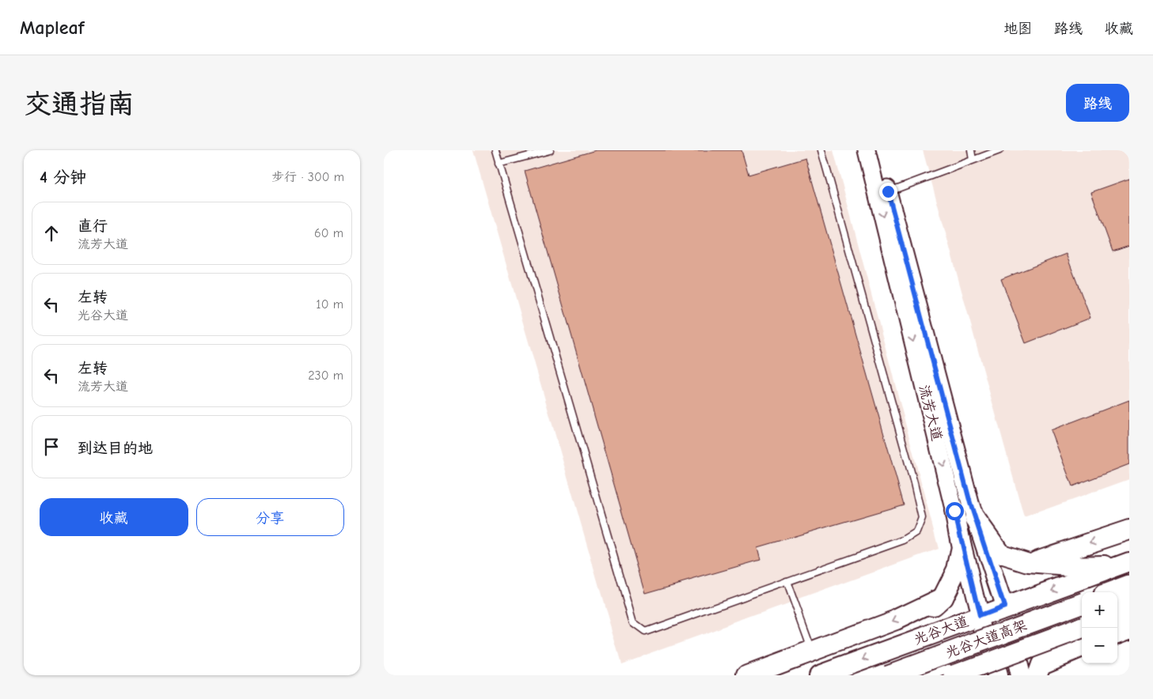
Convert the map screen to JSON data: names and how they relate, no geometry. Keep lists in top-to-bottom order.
{
  "streets": {
    "highway": ["光谷大道高架"],
    "main road": ["流芳大道", "光谷大道"]
  },
  "crossings": [
    ["流芳大道", "光谷大道"]
  ],
  "page": {
    "header": "Mapleaf",
    "nav": ["地图", "路线", "收藏"],
    "buttons": [
      "路线",
      ["收藏", "分享"]
    ],
    "title": "交通指南",
    "heading": ["4 分钟", "步行 · 300 m"],
    "list": [
      ["直行", "流芳大道", "60 m"],
      ["左转", "光谷大道", "10 m"],
      ["左转", "流芳大道", "230 m"],
      "到达目的地"
    ],
    "map_buttons": ["+", "−"]
  }
}
